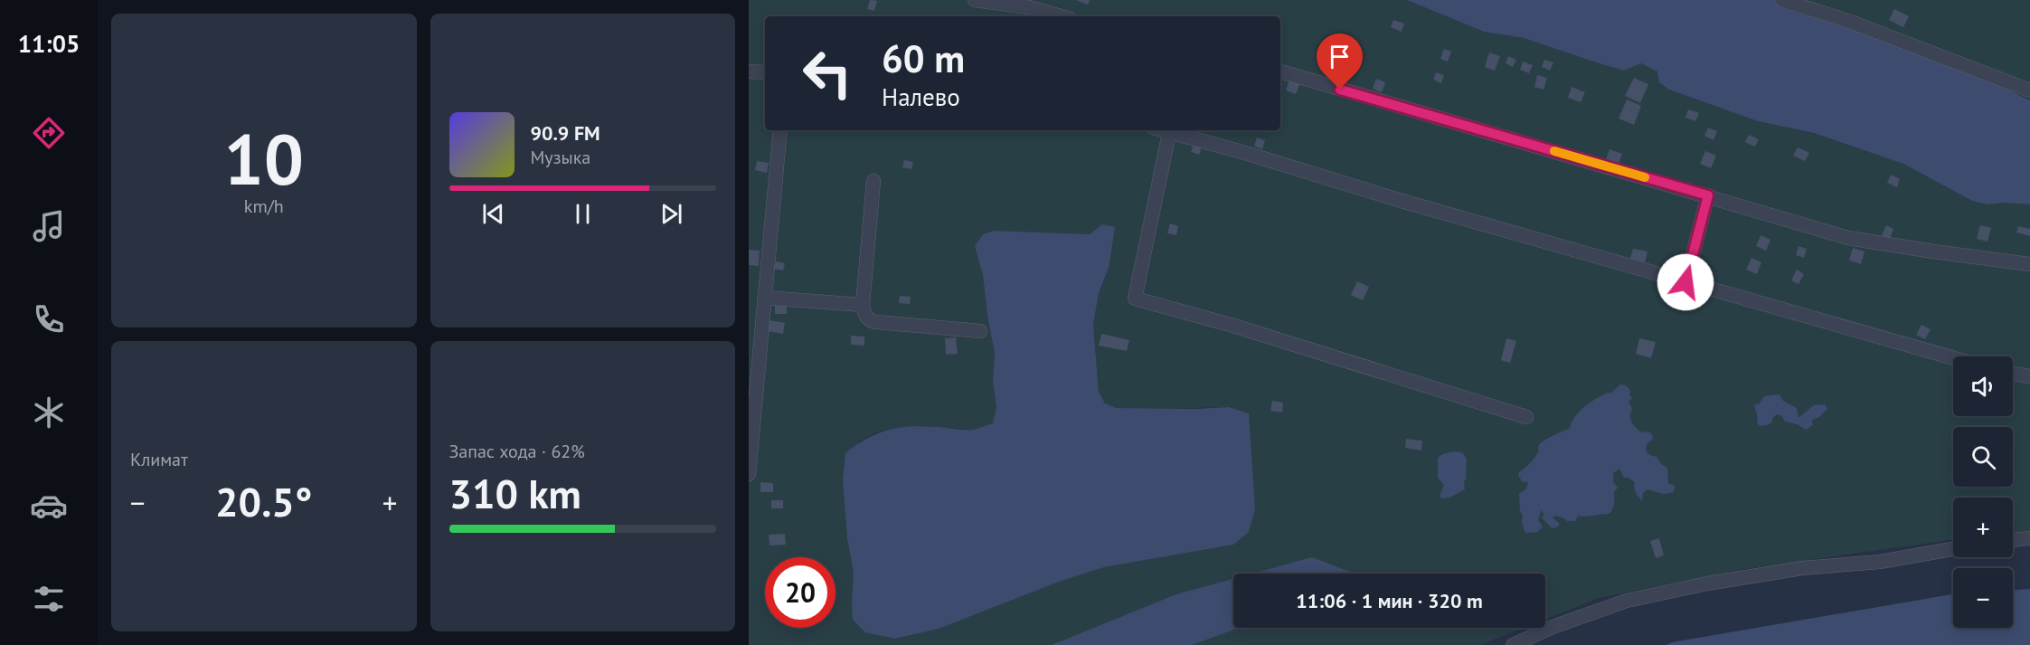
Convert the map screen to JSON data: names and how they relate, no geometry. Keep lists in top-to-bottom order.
{
  "page": {
    "tabs": "11:05",
    "tile": [
      ["10", "km/h"],
      "Климат",
      ["Запас хода · 62%", "310 km"]
    ],
    "turn": ["60 m", "Налево"],
    "song": ["90.9 FM", "Музыка"],
    "map_buttons": ["+", "−"],
    "heat": ["−", "20.5°", "+"],
    "limit": "20",
    "trip": "11:06 · 1 мин · 320 m"
  }
}
